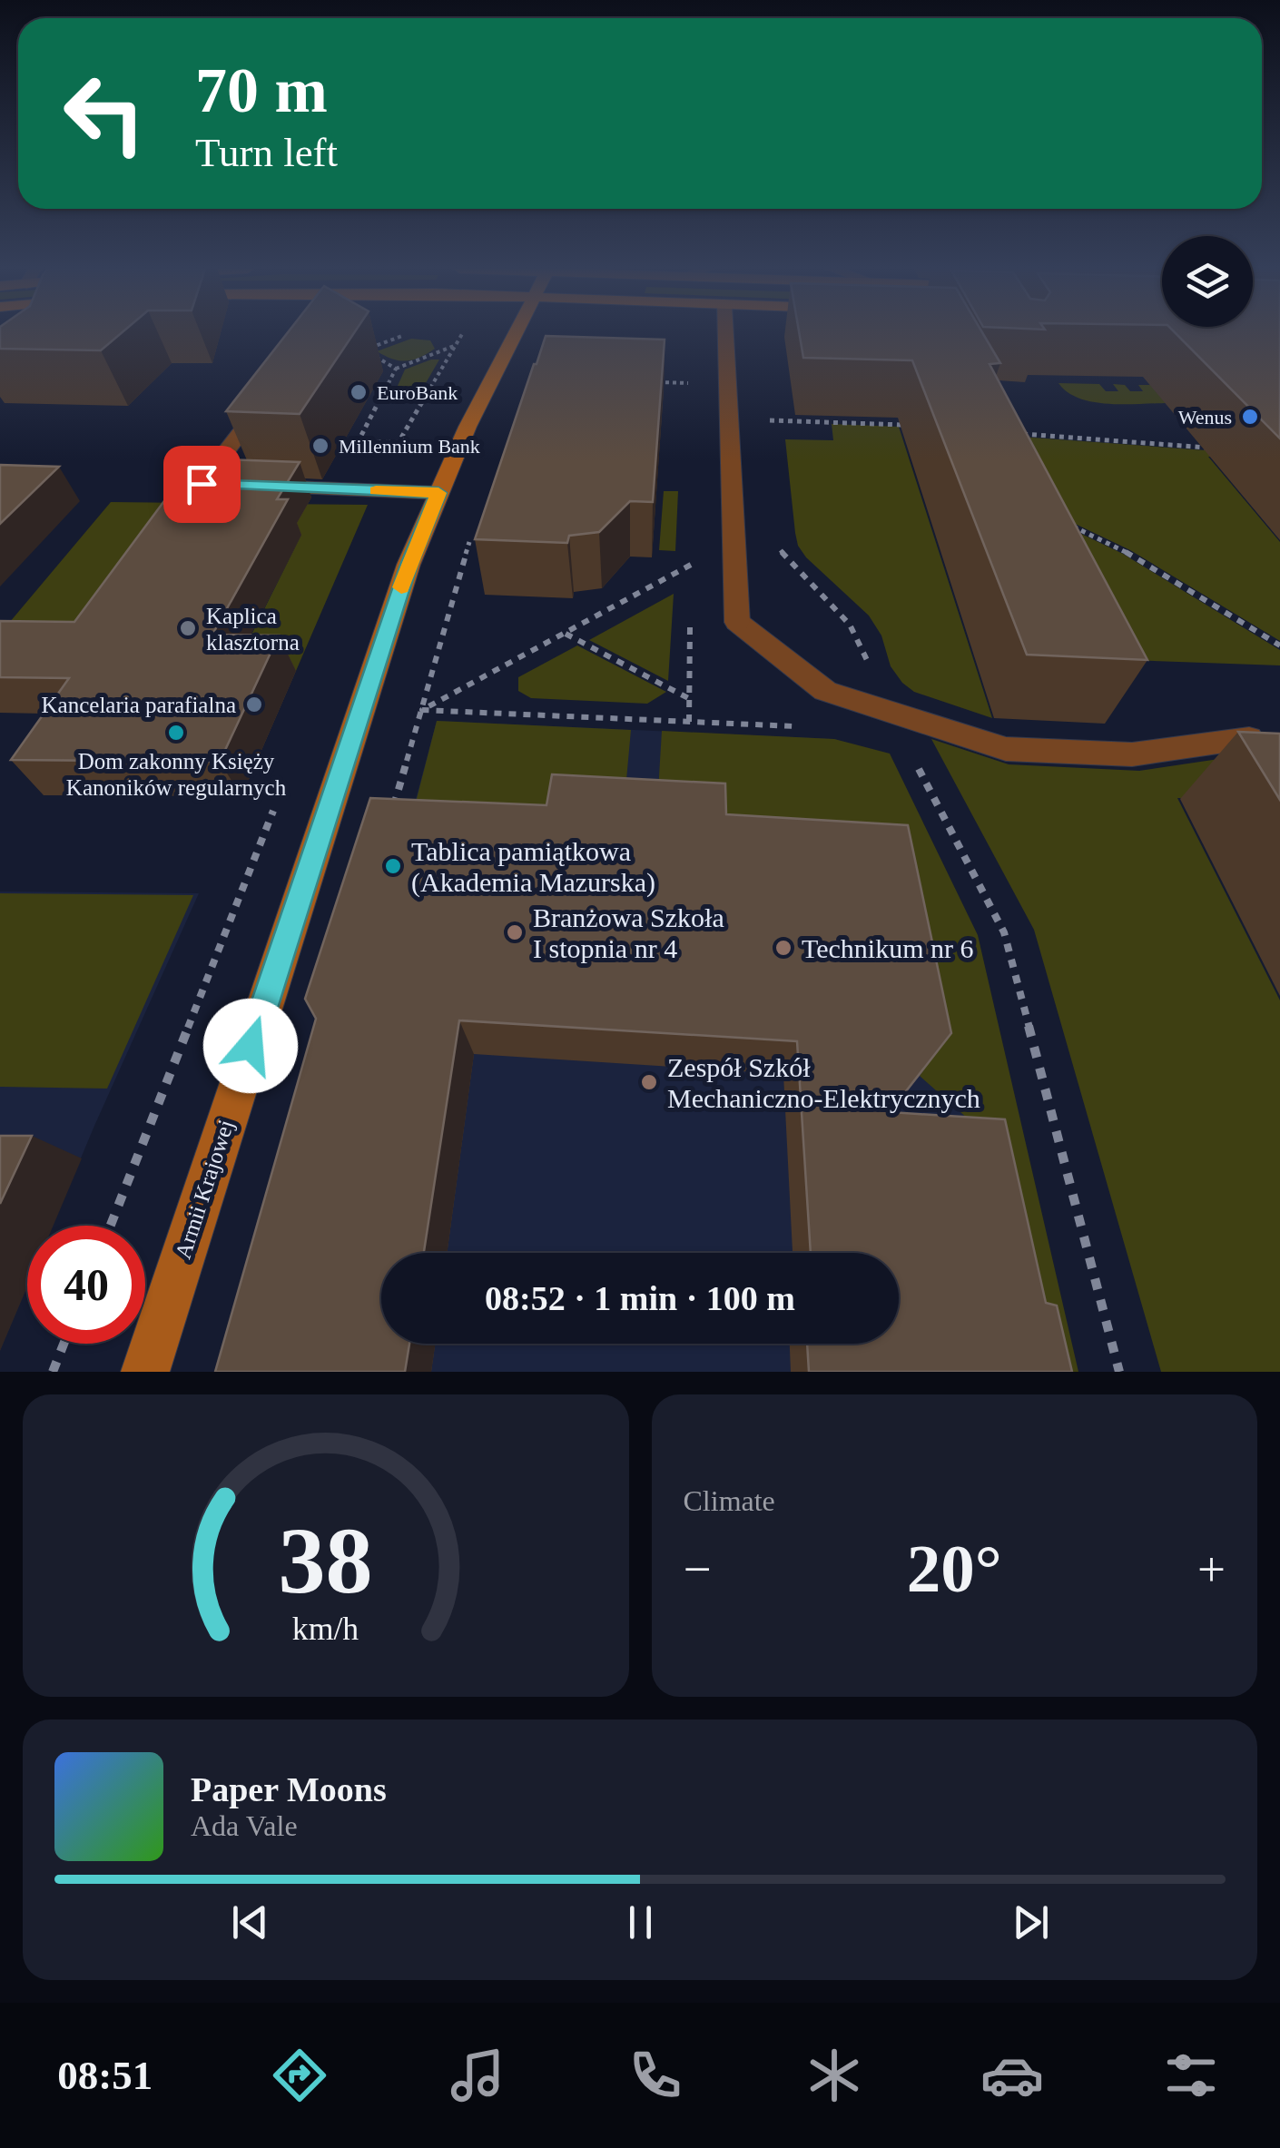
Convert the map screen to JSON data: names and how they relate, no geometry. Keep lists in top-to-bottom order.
{
  "streets": {
    "street": ["Armii Krajowej"]
  },
  "places": [
    "EuroBank",
    "Wenus",
    "Millennium Bank",
    "Kaplica klasztorna",
    "Kancelaria parafialna",
    "Dom zakonny Księży Kanoników regularnych",
    "Tablica pamiątkowa (Akademia Mazurska)",
    "Branżowa Szkoła I stopnia nr 4",
    "Technikum nr 6",
    "Zespół Szkół Mechaniczno-Elektrycznych"
  ],
  "page": {
    "turn": ["70 m", "Turn left"],
    "limit": "40",
    "trip": "08:52 · 1 min · 100 m",
    "tile": "Climate",
    "heat": ["−", "20°", "+"],
    "song": ["Paper Moons", "Ada Vale"],
    "tabs": "08:51",
    "gauge": ["38", "km/h"]
  }
}
